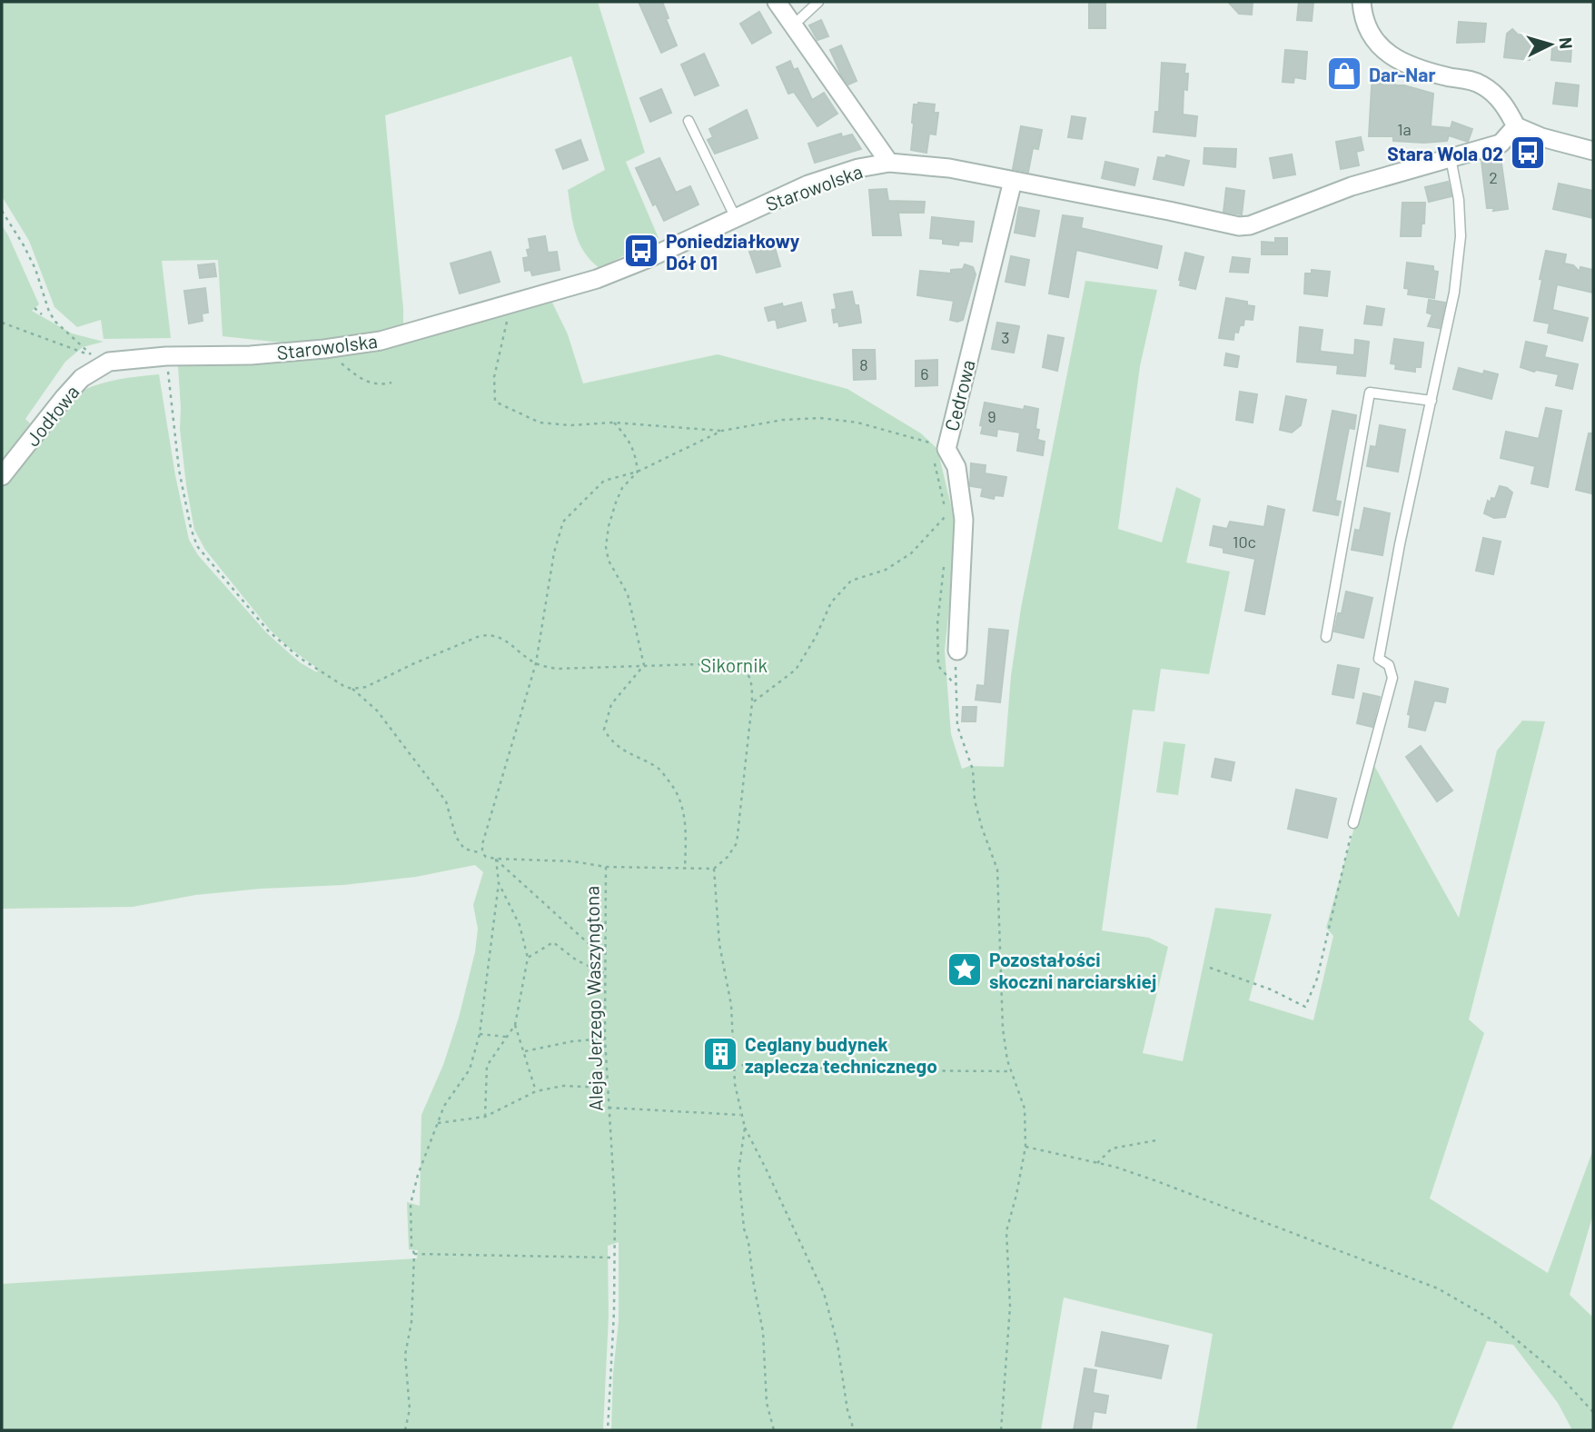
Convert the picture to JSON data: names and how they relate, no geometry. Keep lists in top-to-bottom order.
{
  "streets": {
    "street": ["Starowolska", "Cedrowa", "Jodłowa"],
    "path": ["Aleja Jerzego Waszyngtona"]
  },
  "crossings": [
    ["Starowolska", "Cedrowa"],
    ["Starowolska", "Jodłowa"]
  ],
  "parks": ["Sikornik"],
  "places": {
    "shop": ["Dar-Nar"],
    "bus stop": ["Stara Wola 02", "Poniedziałkowy Dół 01"],
    "place": ["Pozostałości skoczni narciarskiej"],
    "building": ["Ceglany budynek zaplecza technicznego"]
  },
  "house_numbers": [
    "1a",
    "2",
    "3",
    "8",
    "6",
    "9",
    "10c"
  ],
  "north": "right"
}
